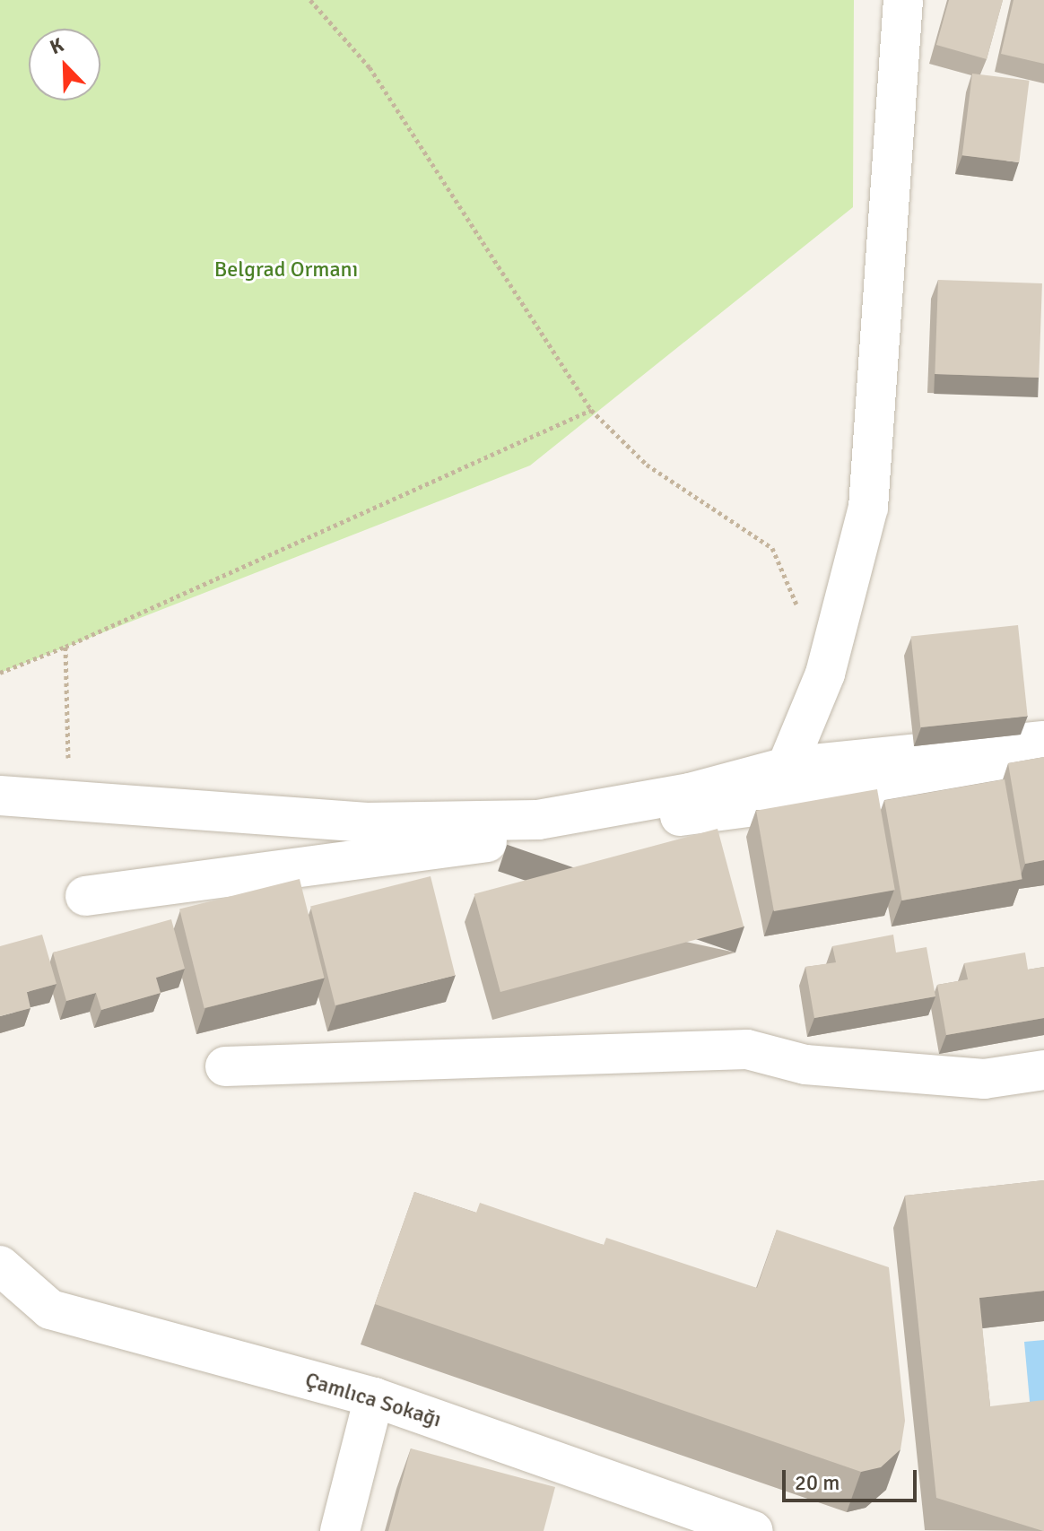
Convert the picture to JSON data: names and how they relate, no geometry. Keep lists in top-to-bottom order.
{
  "streets": {
    "street": ["Çamlıca Sokağı"]
  },
  "parks": ["Belgrad Ormanı"],
  "scale_bar": "20 m",
  "north": "top left"
}
